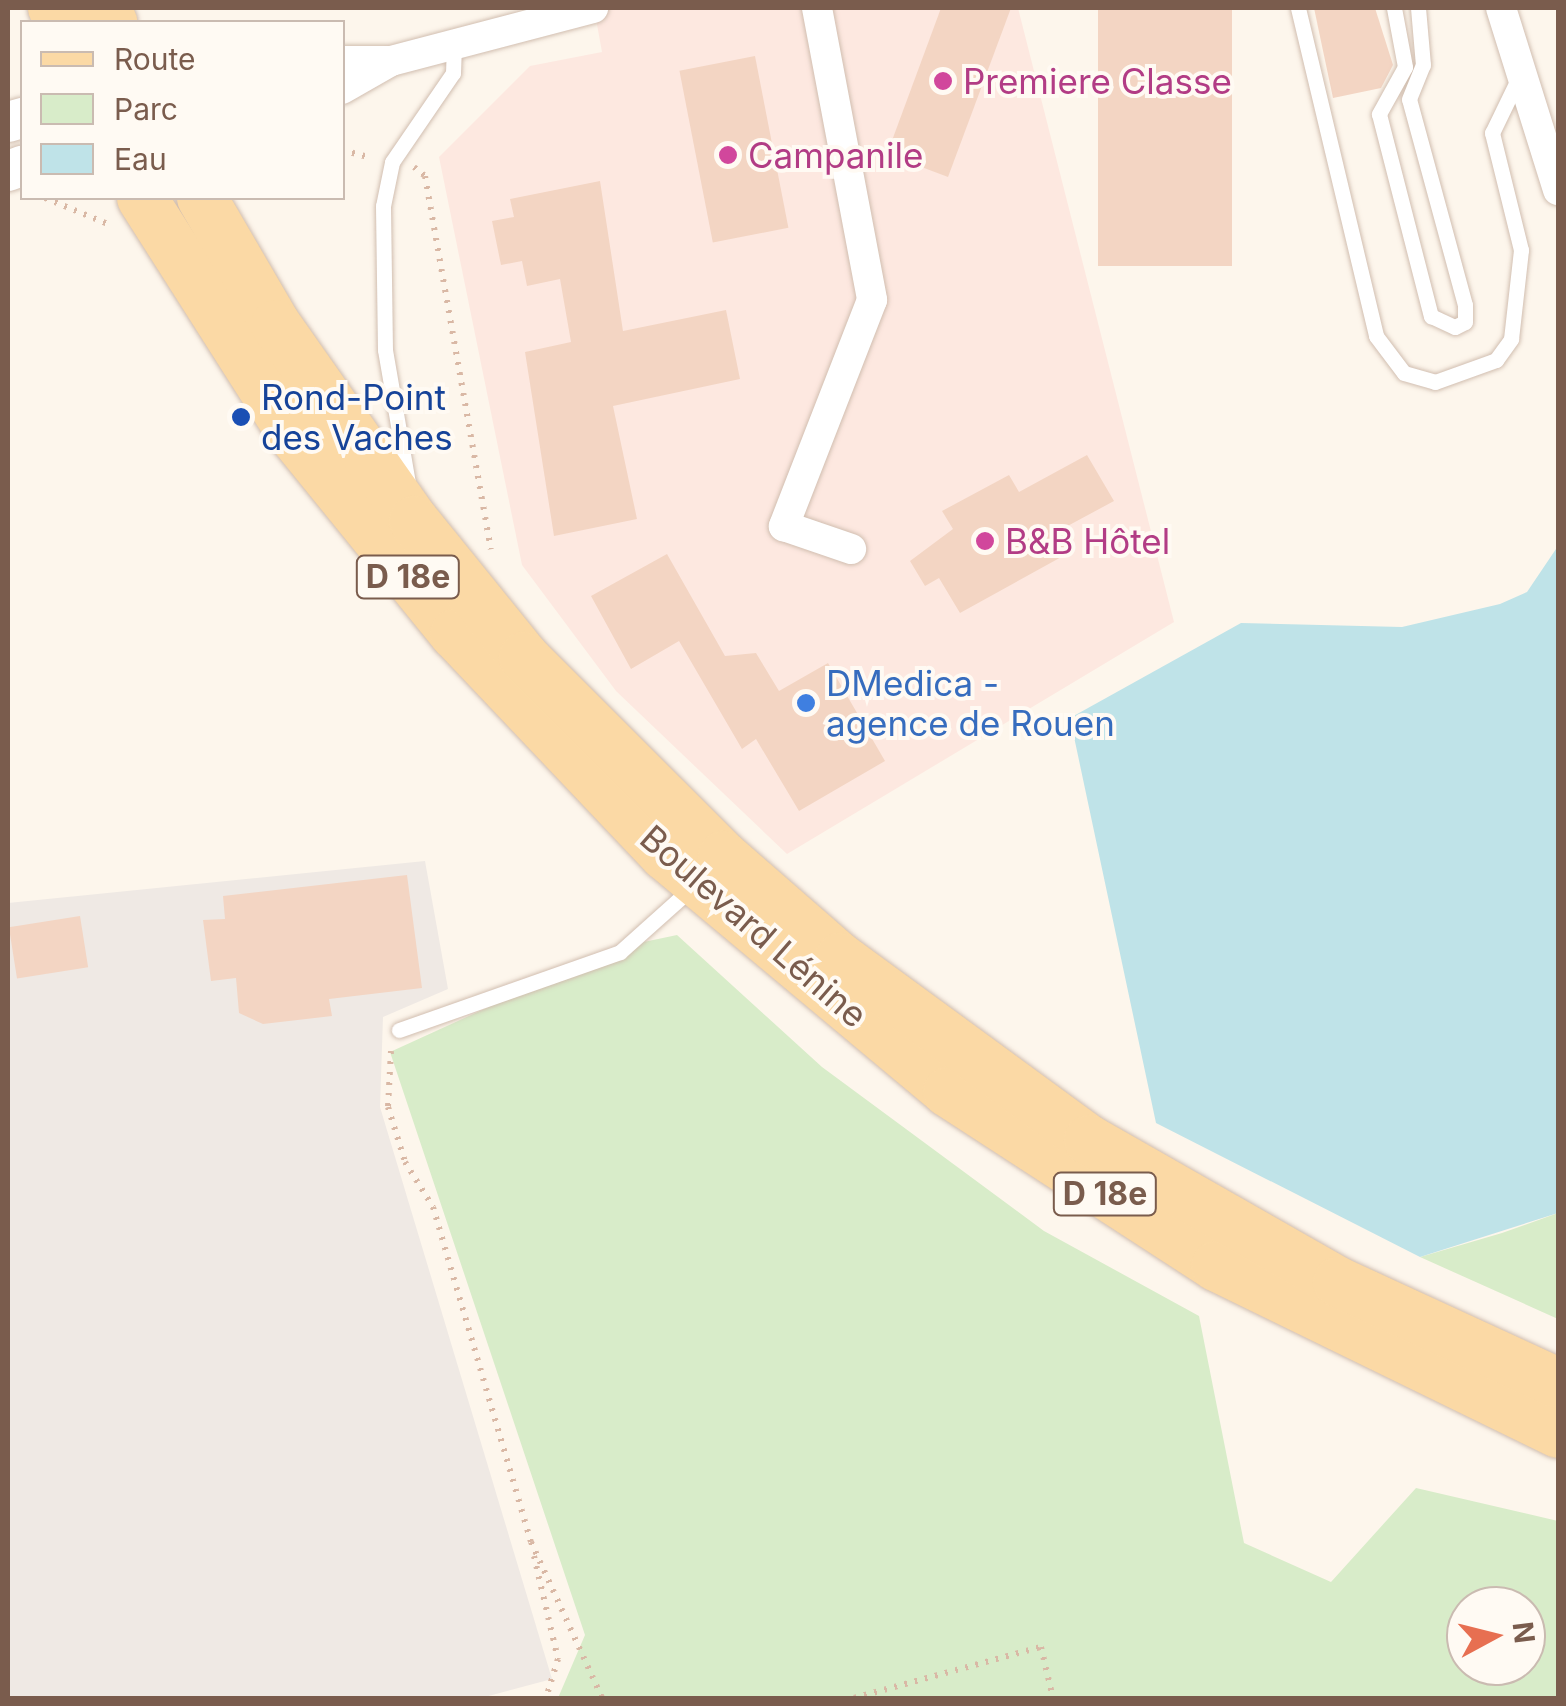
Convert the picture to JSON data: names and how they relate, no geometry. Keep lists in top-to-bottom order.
{
  "streets": {
    "main road": ["D 18e", "Boulevard Lénine"]
  },
  "places": [
    "Premiere Classe",
    "Campanile",
    "Rond-Point des Vaches",
    "B&B Hôtel",
    "DMedica - agence de Rouen"
  ],
  "legend": ["Route", "Parc", "Eau"],
  "north": "right"
}
